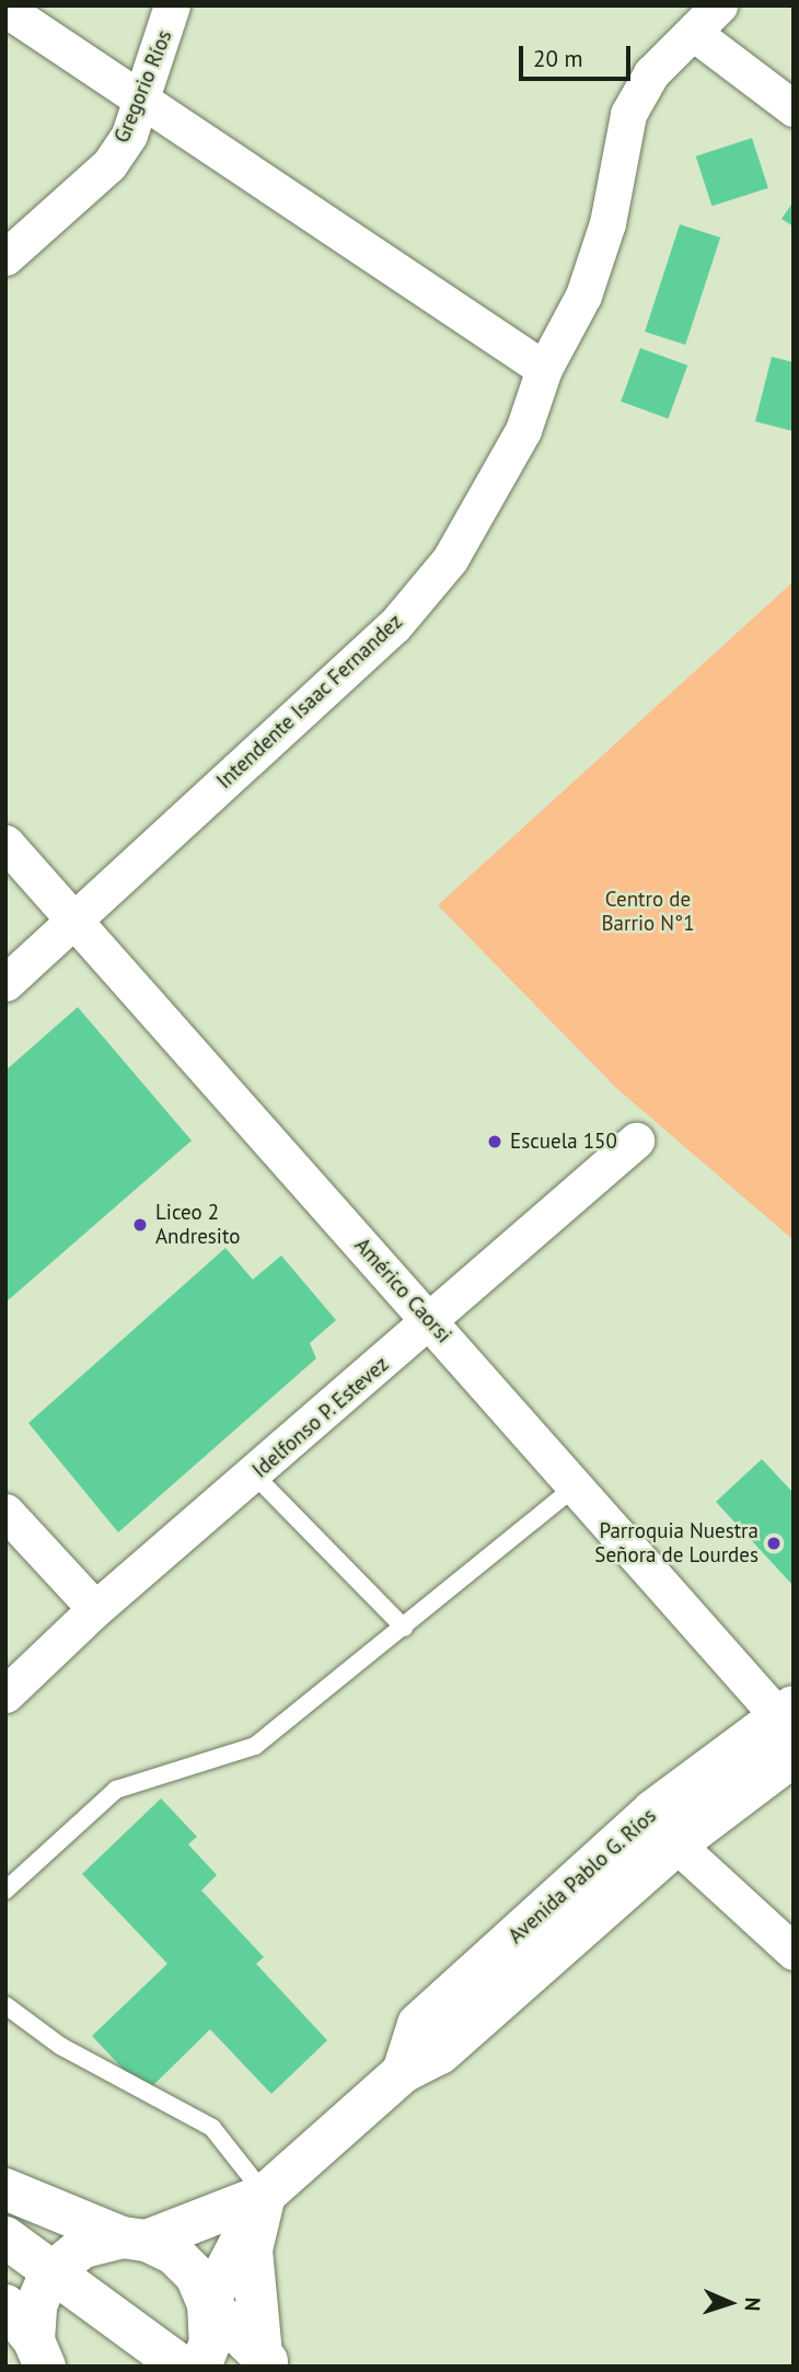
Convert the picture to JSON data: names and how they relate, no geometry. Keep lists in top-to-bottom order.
{
  "streets": {
    "main road": ["Avenida Pablo G. Ríos"],
    "street": [
      "Gregorio Ríos",
      "Intendente Isaac Fernandez",
      "Américo Caorsi",
      "Idelfonso P. Estevez"
    ]
  },
  "crossings": [
    ["Intendente Isaac Fernandez", "Américo Caorsi"],
    ["Américo Caorsi", "Idelfonso P. Estevez"],
    ["Américo Caorsi", "Avenida Pablo G. Ríos"]
  ],
  "parks": ["Centro de Barrio N°1"],
  "places": ["Escuela 150", "Liceo 2 Andresito", "Parroquia Nuestra Señora de Lourdes"],
  "scale_bar": "20 m",
  "north": "right"
}
